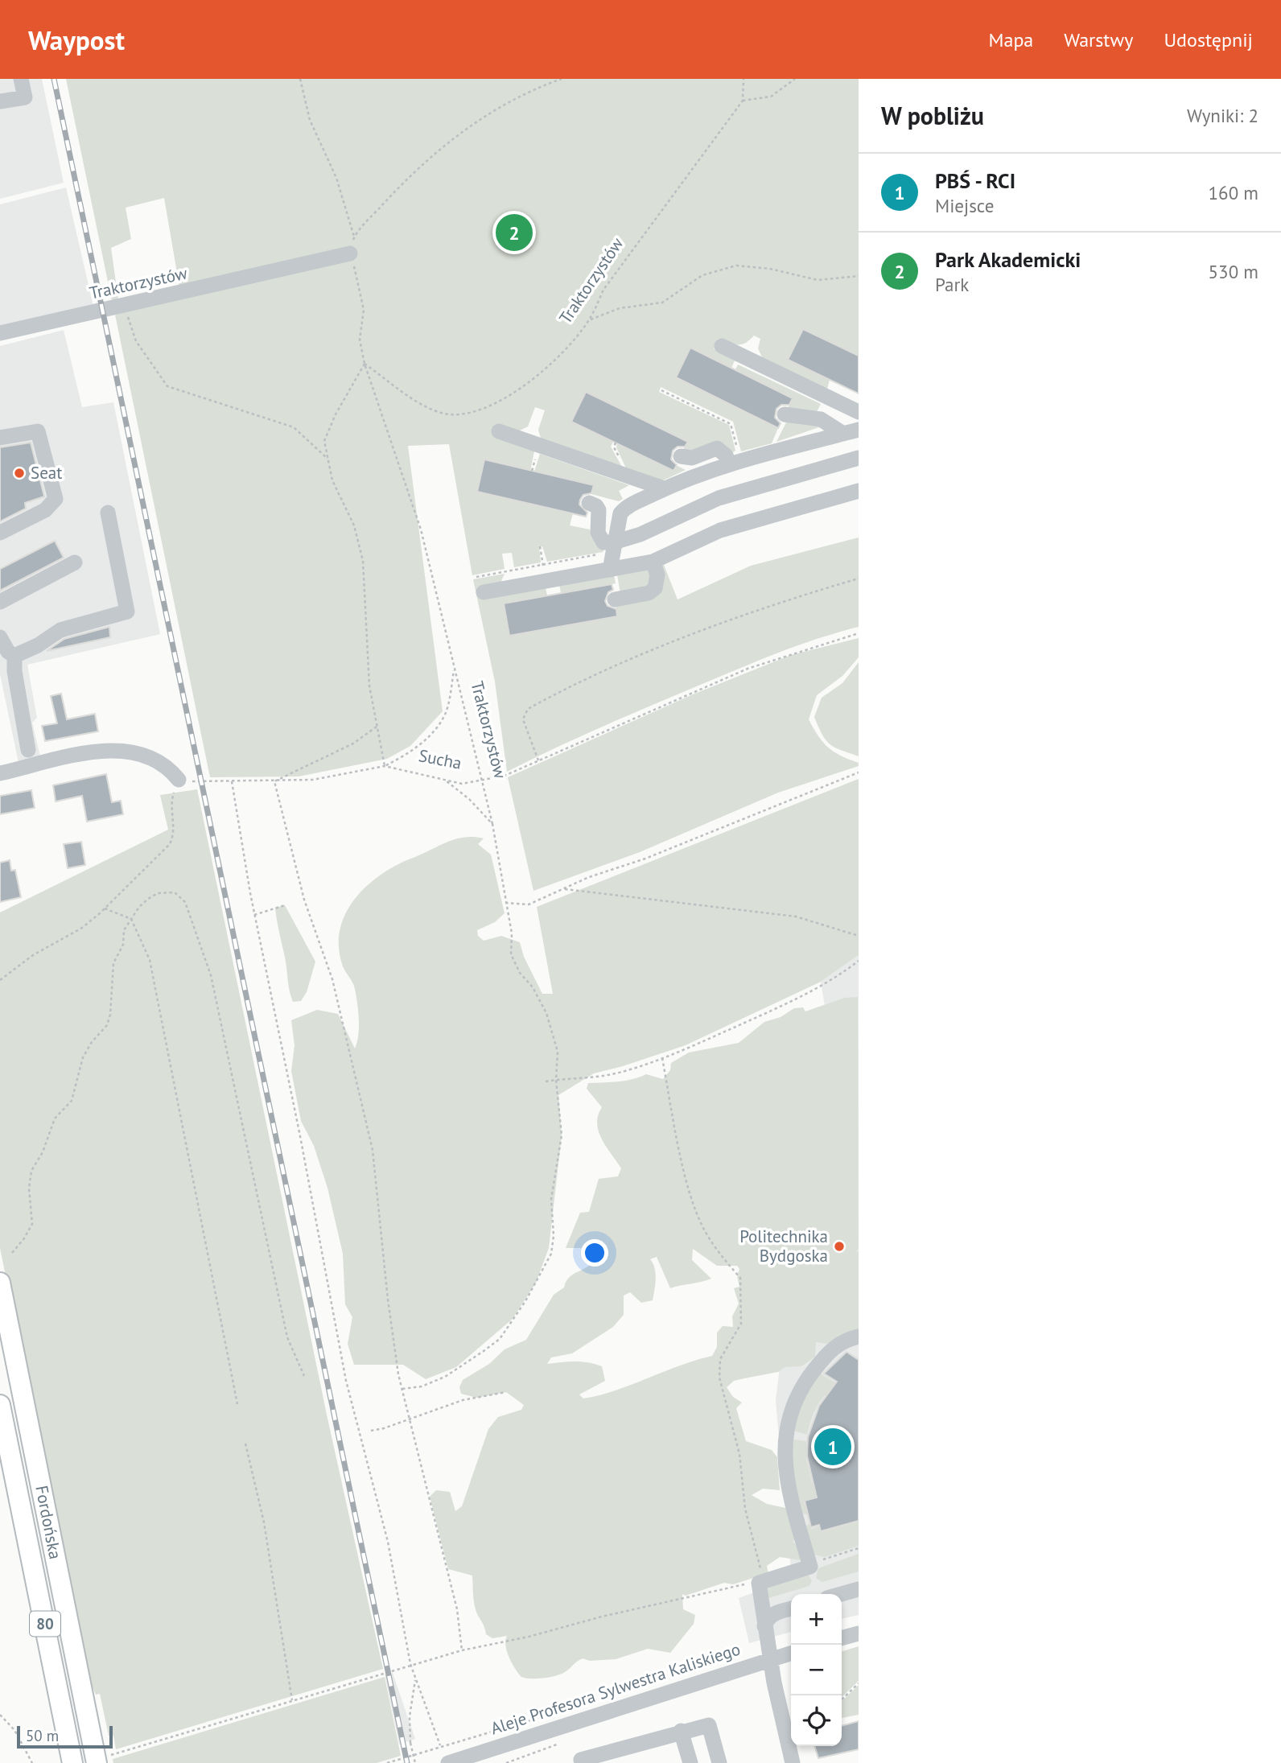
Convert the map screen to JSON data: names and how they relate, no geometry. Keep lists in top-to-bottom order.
{
  "streets": {
    "main road": ["Fordońska", "80"],
    "street": ["Traktorzystów", "Aleje Profesora Sylwestra Kaliskiego"],
    "path": ["Sucha"]
  },
  "crossings": [
    ["Traktorzystów", "Sucha"]
  ],
  "places": ["Seat", "Politechnika Bydgoska"],
  "scale_bar": "50 m",
  "page": {
    "header": "Waypost",
    "nav": ["Mapa", "Warstwy", "Udostępnij"],
    "heading": ["W pobliżu", "Wyniki: 2"],
    "list": [
      {
        "mark": "1",
        "name": "PBŚ - RCI",
        "note": "Miejsce",
        "value": "160 m"
      },
      {
        "mark": "2",
        "name": "Park Akademicki",
        "note": "Park",
        "value": "530 m"
      }
    ],
    "pins": ["2", "1"],
    "map_buttons": ["+", "−"],
    "scale": "50 m"
  }
}
